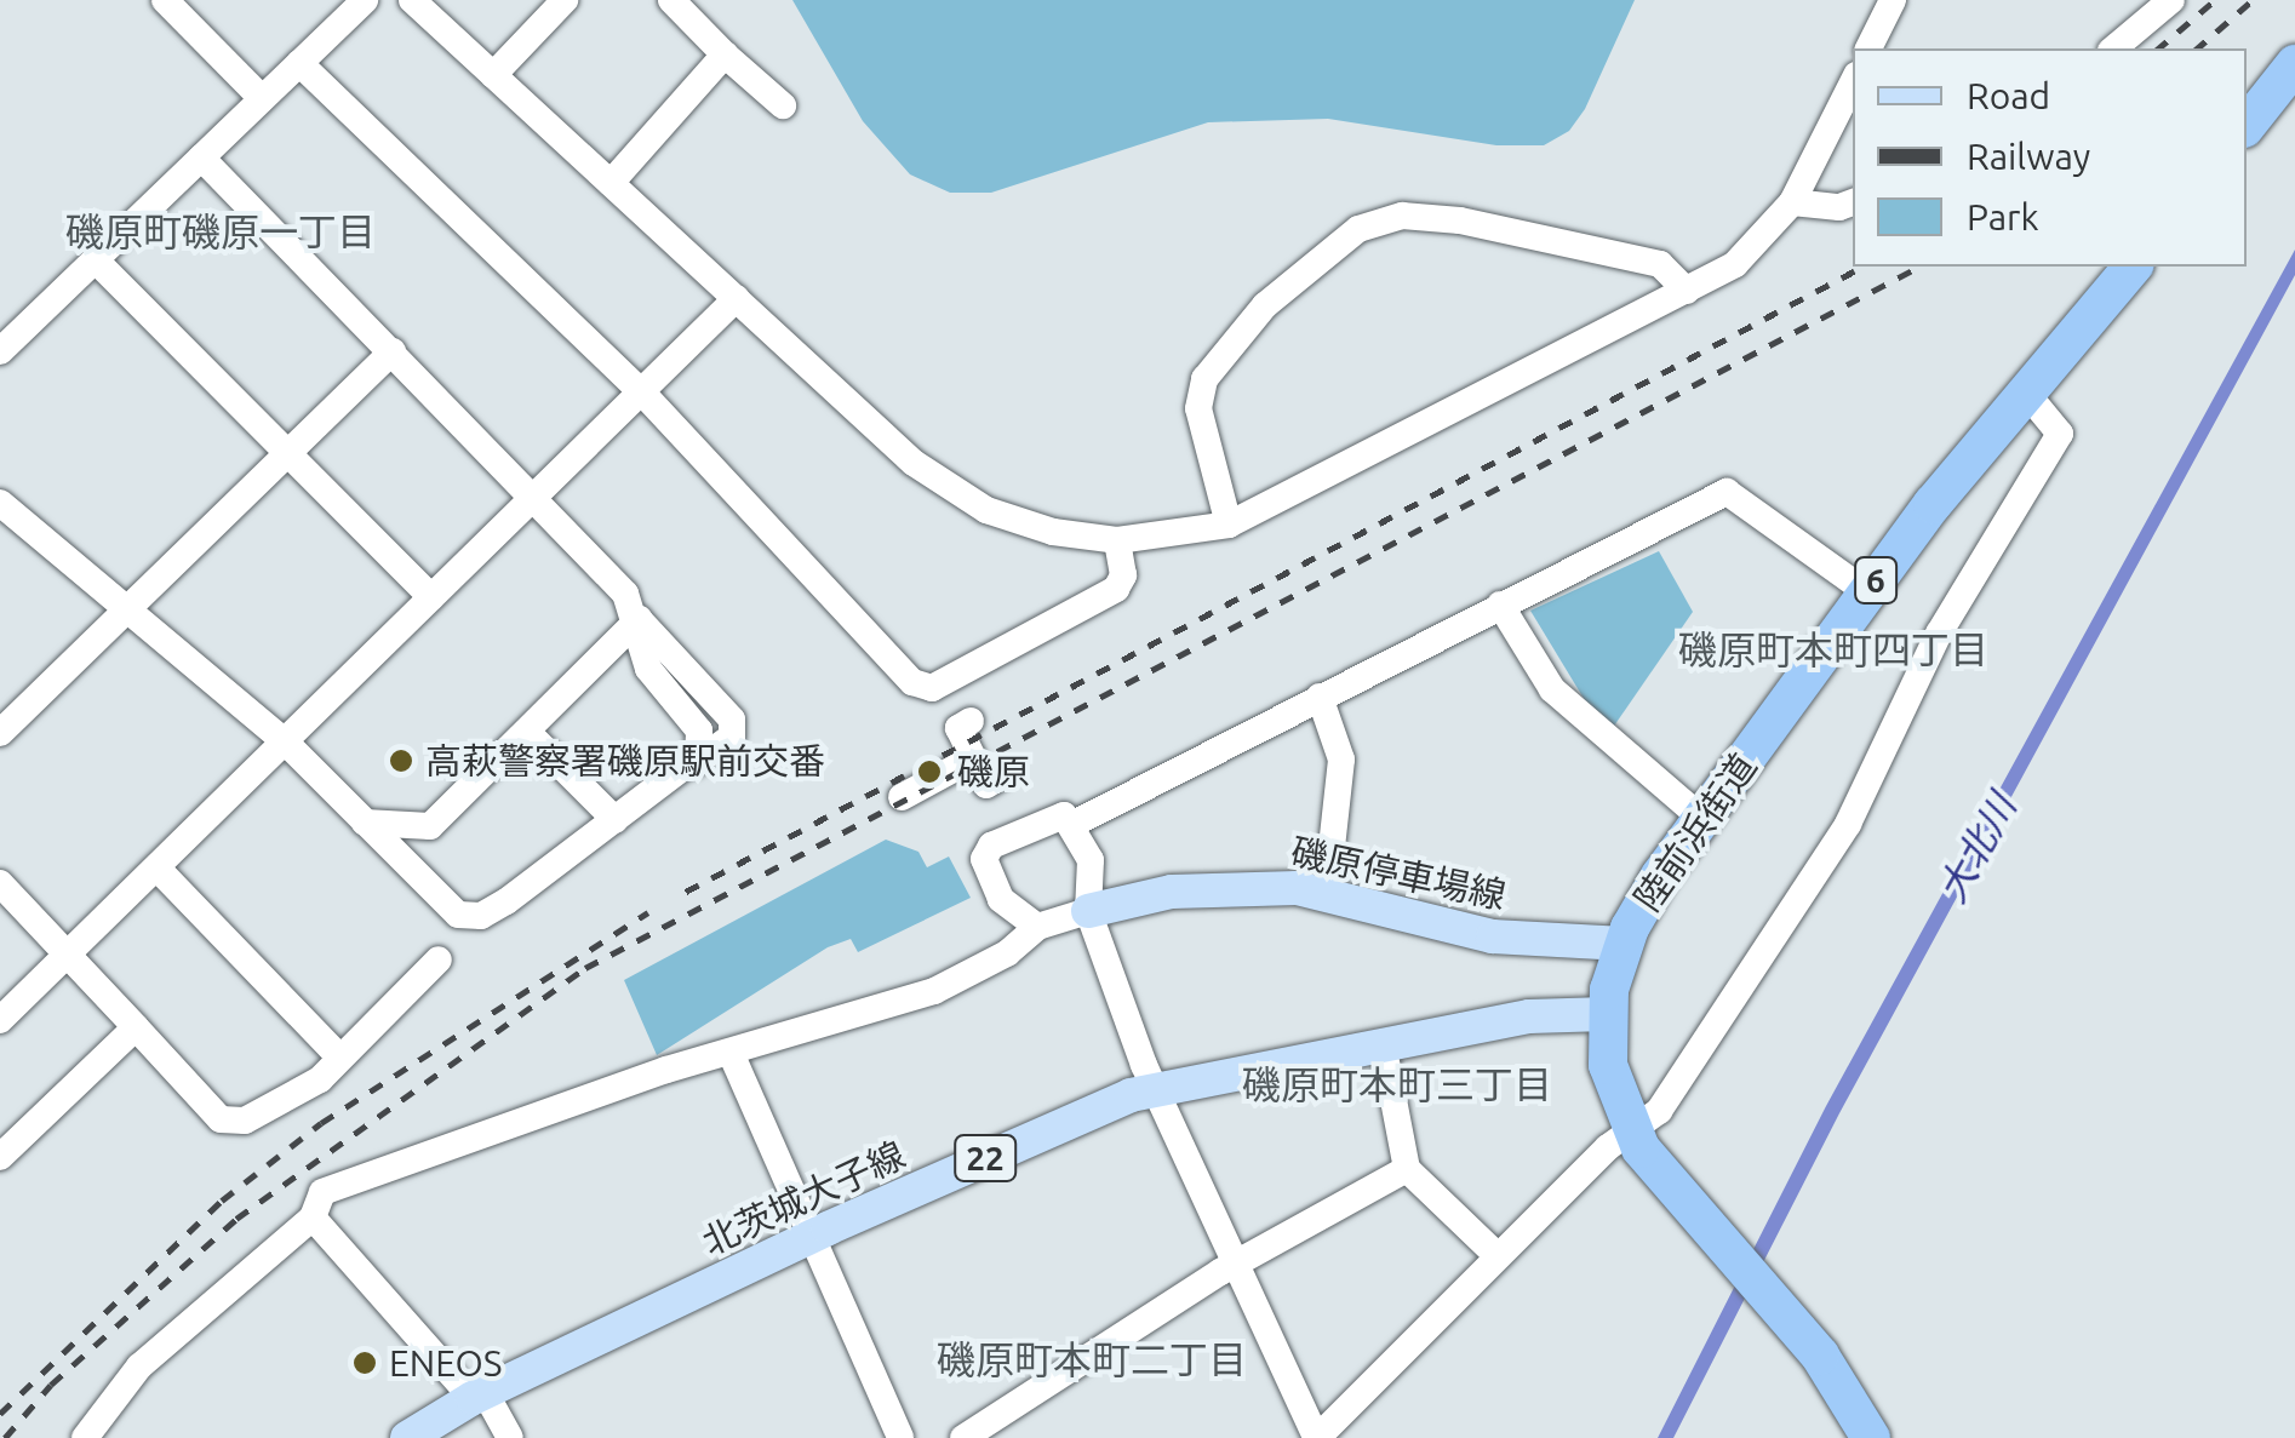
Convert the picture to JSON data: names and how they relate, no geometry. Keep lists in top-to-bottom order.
{
  "streets": {
    "highway": ["6", "陸前浜街道"],
    "main road": ["磯原停車場線", "22", "北茨城大子線"]
  },
  "crossings": [
    ["陸前浜街道", "磯原停車場線"],
    ["陸前浜街道", "北茨城大子線"]
  ],
  "districts": [
    "磯原町磯原一丁目",
    "磯原町本町四丁目",
    "磯原町本町三丁目",
    "磯原町本町二丁目"
  ],
  "water": ["大北川"],
  "places": ["高萩警察署磯原駅前交番", "磯原", "ENEOS"],
  "legend": ["Road", "Railway", "Park"]
}
